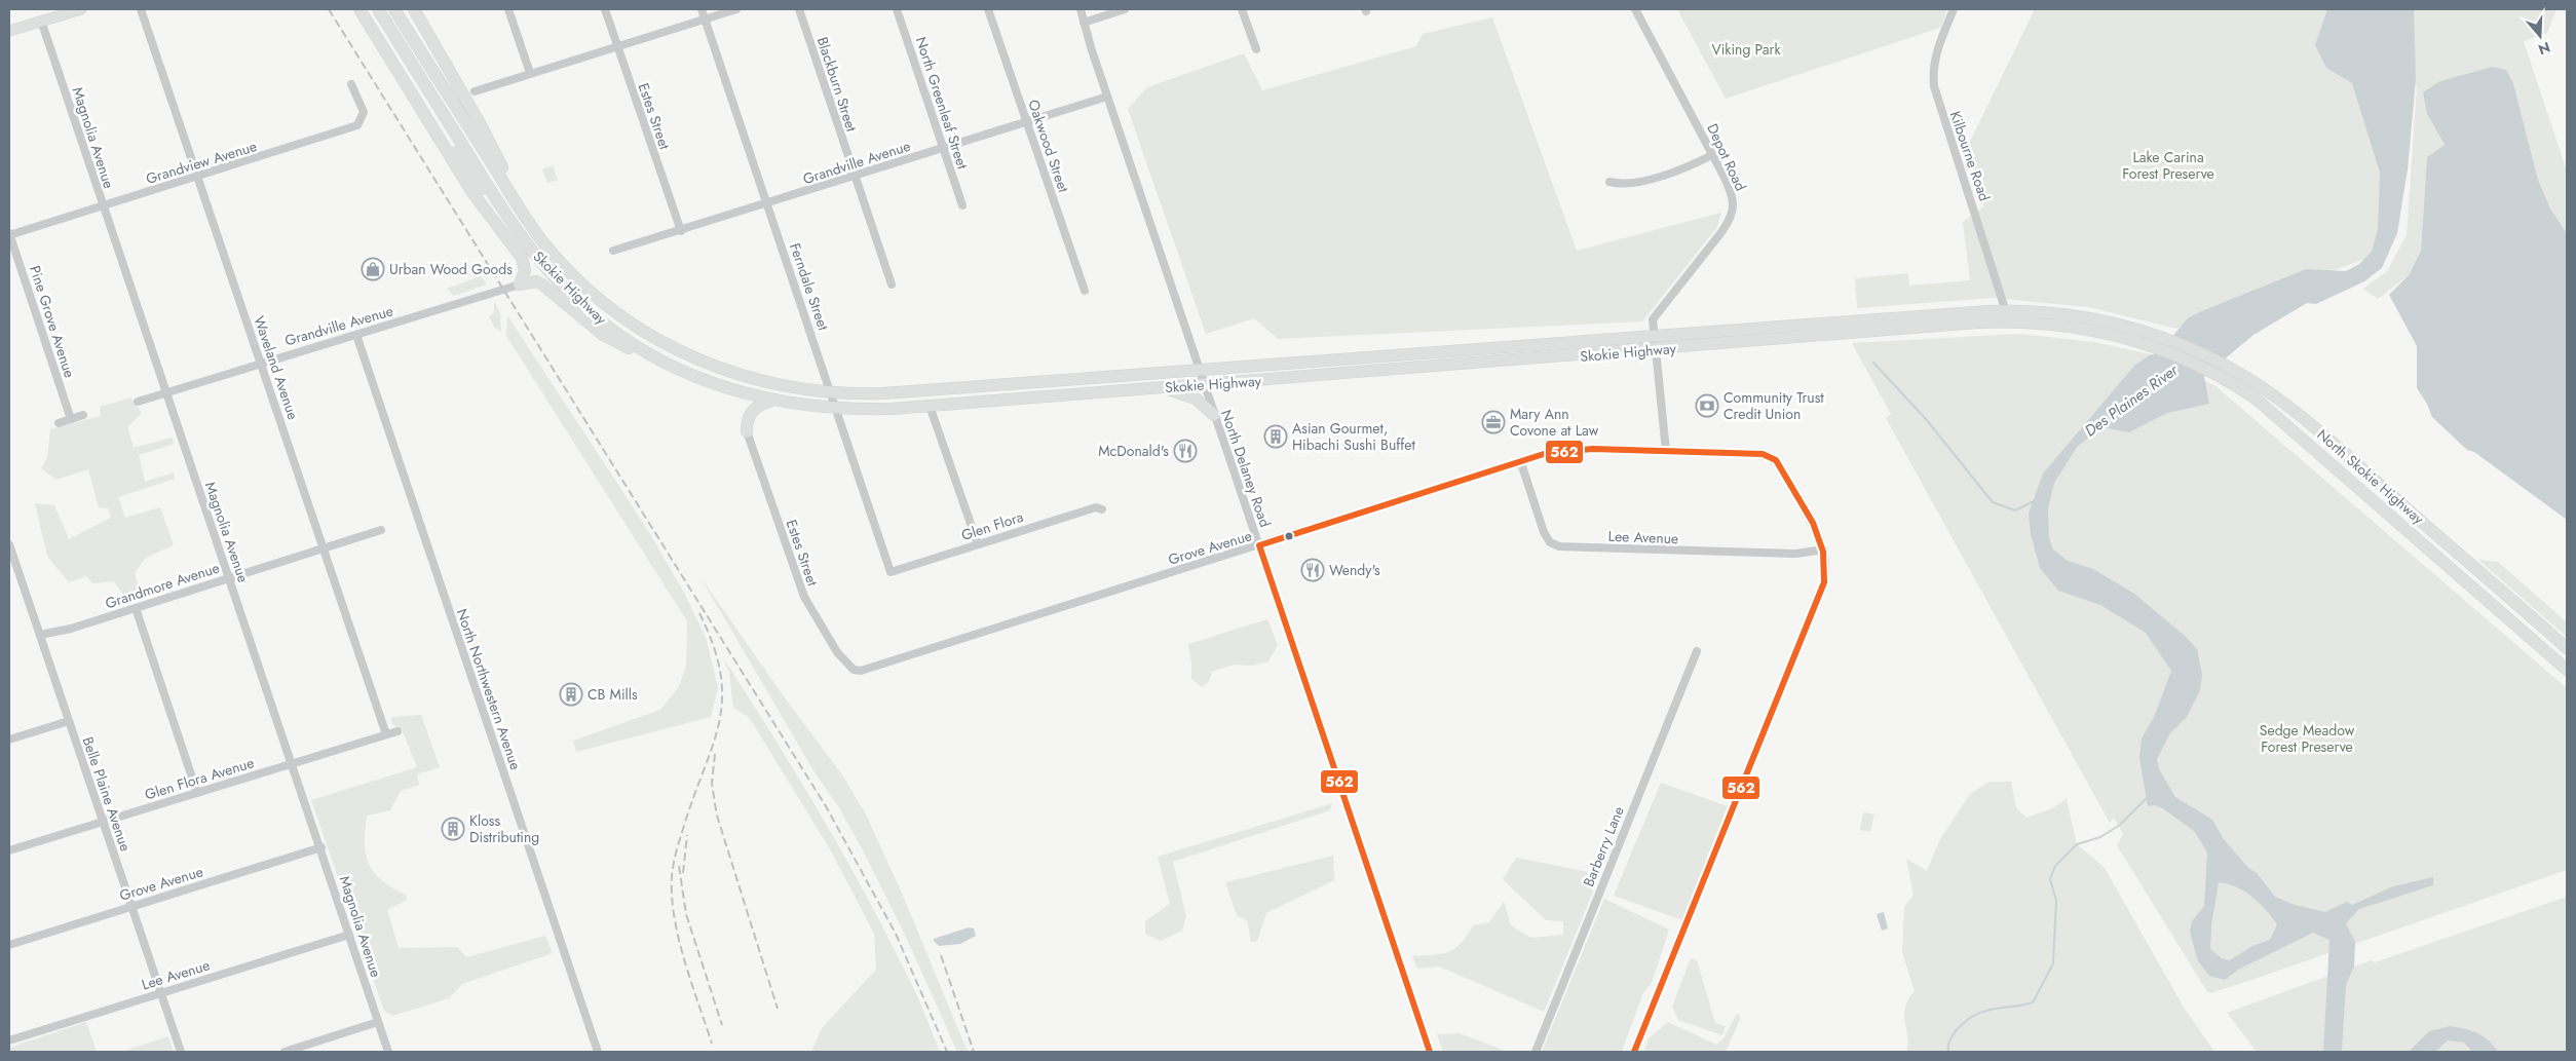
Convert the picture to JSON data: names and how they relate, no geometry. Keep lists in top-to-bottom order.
{
  "streets": {
    "highway": ["Skokie Highway", "North Skokie Highway"],
    "street": [
      "Blackburn Street",
      "North Greenleaf Street",
      "Estes Street",
      "Magnolia Avenue",
      "Oakwood Street",
      "Kilbourne Road",
      "Depot Road",
      "Grandview Avenue",
      "Grandville Avenue",
      "Ferndale Street",
      "Pine Grove Avenue",
      "Waveland Avenue",
      "North Delaney Road",
      "Glen Flora",
      "Lee Avenue",
      "Grove Avenue",
      "Grandmore Avenue",
      "North Northwestern Avenue",
      "Glen Flora Avenue",
      "Belle Plaine Avenue",
      "Barberry Lane"
    ]
  },
  "crossings": [
    ["Blackburn Street", "Grandville Avenue"],
    ["North Greenleaf Street", "Grandville Avenue"],
    ["Estes Street", "Grandville Avenue"],
    ["Estes Street", "Grove Avenue"],
    ["Magnolia Avenue", "Grandview Avenue"],
    ["Magnolia Avenue", "Grandville Avenue"],
    ["Magnolia Avenue", "Lee Avenue"],
    ["Magnolia Avenue", "Grove Avenue"],
    ["Magnolia Avenue", "Grandmore Avenue"],
    ["Magnolia Avenue", "Glen Flora Avenue"],
    ["Oakwood Street", "Grandville Avenue"],
    ["Kilbourne Road", "Skokie Highway"],
    ["Depot Road", "Skokie Highway"],
    ["Depot Road", "Grove Avenue"],
    ["Grandview Avenue", "Pine Grove Avenue"],
    ["Grandview Avenue", "Waveland Avenue"],
    ["Grandville Avenue", "Ferndale Street"],
    ["Grandville Avenue", "Waveland Avenue"],
    ["Grandville Avenue", "North Delaney Road"],
    ["Grandville Avenue", "North Northwestern Avenue"],
    ["Ferndale Street", "Skokie Highway"],
    ["Ferndale Street", "Glen Flora"],
    ["Skokie Highway", "North Delaney Road"],
    ["Skokie Highway", "North Skokie Highway"],
    ["Waveland Avenue", "Grandmore Avenue"],
    ["Waveland Avenue", "Glen Flora Avenue"],
    ["North Delaney Road", "Grove Avenue"],
    ["Lee Avenue", "Grove Avenue"],
    ["Lee Avenue", "Belle Plaine Avenue"],
    ["Grove Avenue", "Belle Plaine Avenue"],
    ["Grandmore Avenue", "Belle Plaine Avenue"],
    ["Glen Flora Avenue", "Belle Plaine Avenue"]
  ],
  "water": ["Des Plaines River"],
  "parks": ["Viking Park", "Lake Carina Forest Preserve", "Sedge Meadow Forest Preserve"],
  "places": {
    "shop": ["Urban Wood Goods"],
    "bank": ["Community Trust Credit Union"],
    "office": ["Mary Ann Covone at Law"],
    "building": ["Asian Gourmet, Hibachi Sushi Buffet", "CB Mills", "Kloss Distributing"],
    "restaurant": ["McDonald's", "Wendy's"]
  },
  "lines": ["transit line 562"],
  "north": "bottom"
}
